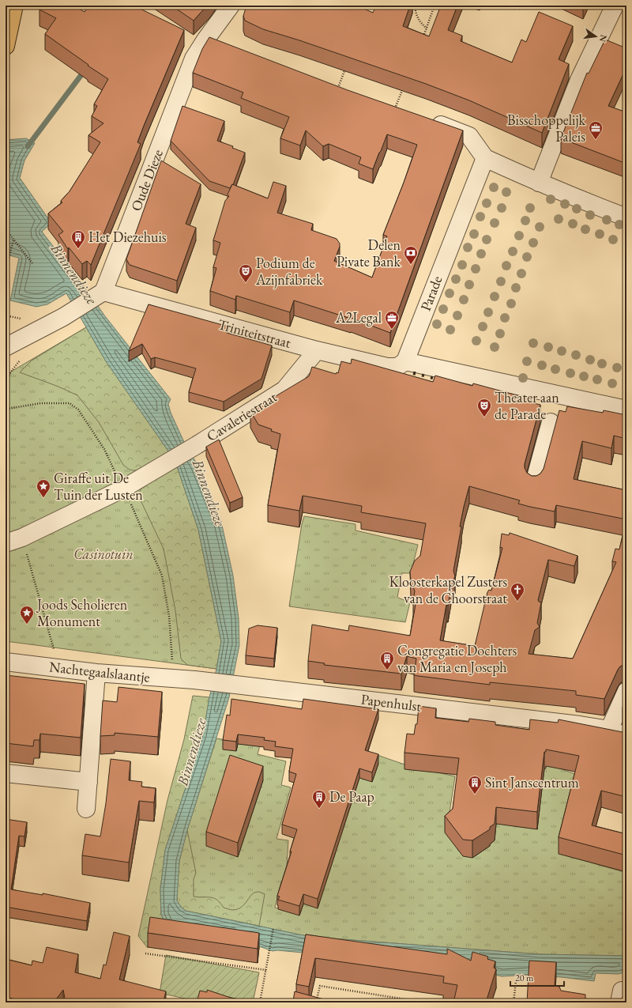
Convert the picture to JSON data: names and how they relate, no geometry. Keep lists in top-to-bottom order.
{
  "streets": {
    "street": [
      "Oude Dieze",
      "Parade",
      "Triniteitstraat",
      "Cavaleriestraat",
      "Nachtegaalslaantje",
      "Papenhulst"
    ]
  },
  "crossings": [
    ["Oude Dieze", "Triniteitstraat"],
    ["Parade", "Triniteitstraat"],
    ["Triniteitstraat", "Cavaleriestraat"],
    ["Nachtegaalslaantje", "Papenhulst"]
  ],
  "water": ["Binnendieze"],
  "parks": ["Casinotuin"],
  "places": {
    "office": ["Bisschoppelijk Paleis", "A2Legal"],
    "building": [
      "Het Diezehuis",
      "Congregatie Dochters van Maria en Joseph",
      "Sint Janscentrum",
      "De Paap"
    ],
    "bank": ["Delen Pivate Bank"],
    "theatre": ["Podium de Azijnfabriek", "Theater aan de Parade"],
    "place": ["Giraffe uit De Tuin der Lusten", "Joods Scholieren Monument"],
    "church": ["Kloosterkapel Zusters van de Choorstraat"]
  },
  "scale_bar": "20 m",
  "north": "right"
}
